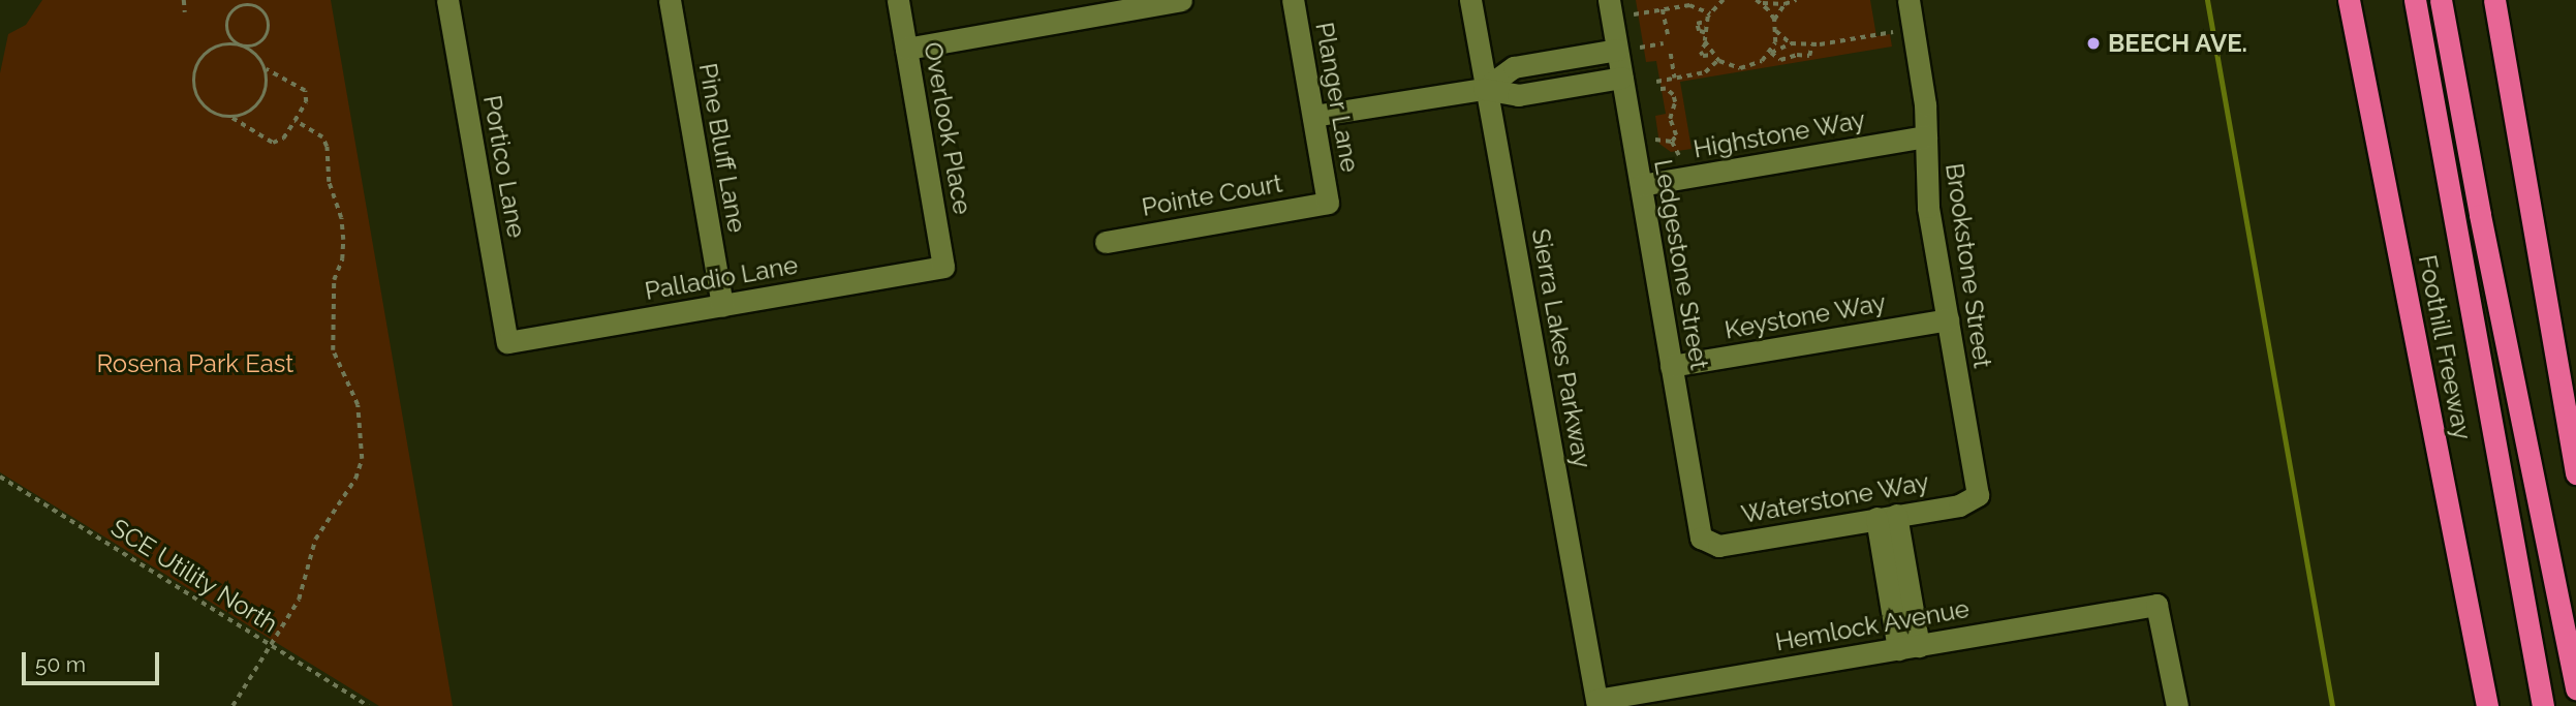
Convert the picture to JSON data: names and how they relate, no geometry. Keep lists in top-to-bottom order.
{
  "streets": {
    "highway": ["Foothill Freeway"],
    "street": [
      "Planger Lane",
      "Overlook Place",
      "Highstone Way",
      "Pine Bluff Lane",
      "Portico Lane",
      "Pointe Court",
      "Ledgestone Street",
      "Brookstone Street",
      "Palladio Lane",
      "Keystone Way",
      "Sierra Lakes Parkway",
      "Waterstone Way",
      "Hemlock Avenue"
    ],
    "path": ["SCE Utility North"]
  },
  "crossings": [
    ["Planger Lane", "Pointe Court"],
    ["Overlook Place", "Palladio Lane"],
    ["Highstone Way", "Ledgestone Street"],
    ["Highstone Way", "Brookstone Street"],
    ["Pine Bluff Lane", "Palladio Lane"],
    ["Portico Lane", "Palladio Lane"],
    ["Ledgestone Street", "Keystone Way"],
    ["Ledgestone Street", "Waterstone Way"],
    ["Brookstone Street", "Keystone Way"],
    ["Brookstone Street", "Waterstone Way"],
    ["Sierra Lakes Parkway", "Hemlock Avenue"]
  ],
  "parks": ["Rosena Park East"],
  "places": ["BEECH AVE."],
  "scale_bar": "50 m"
}
